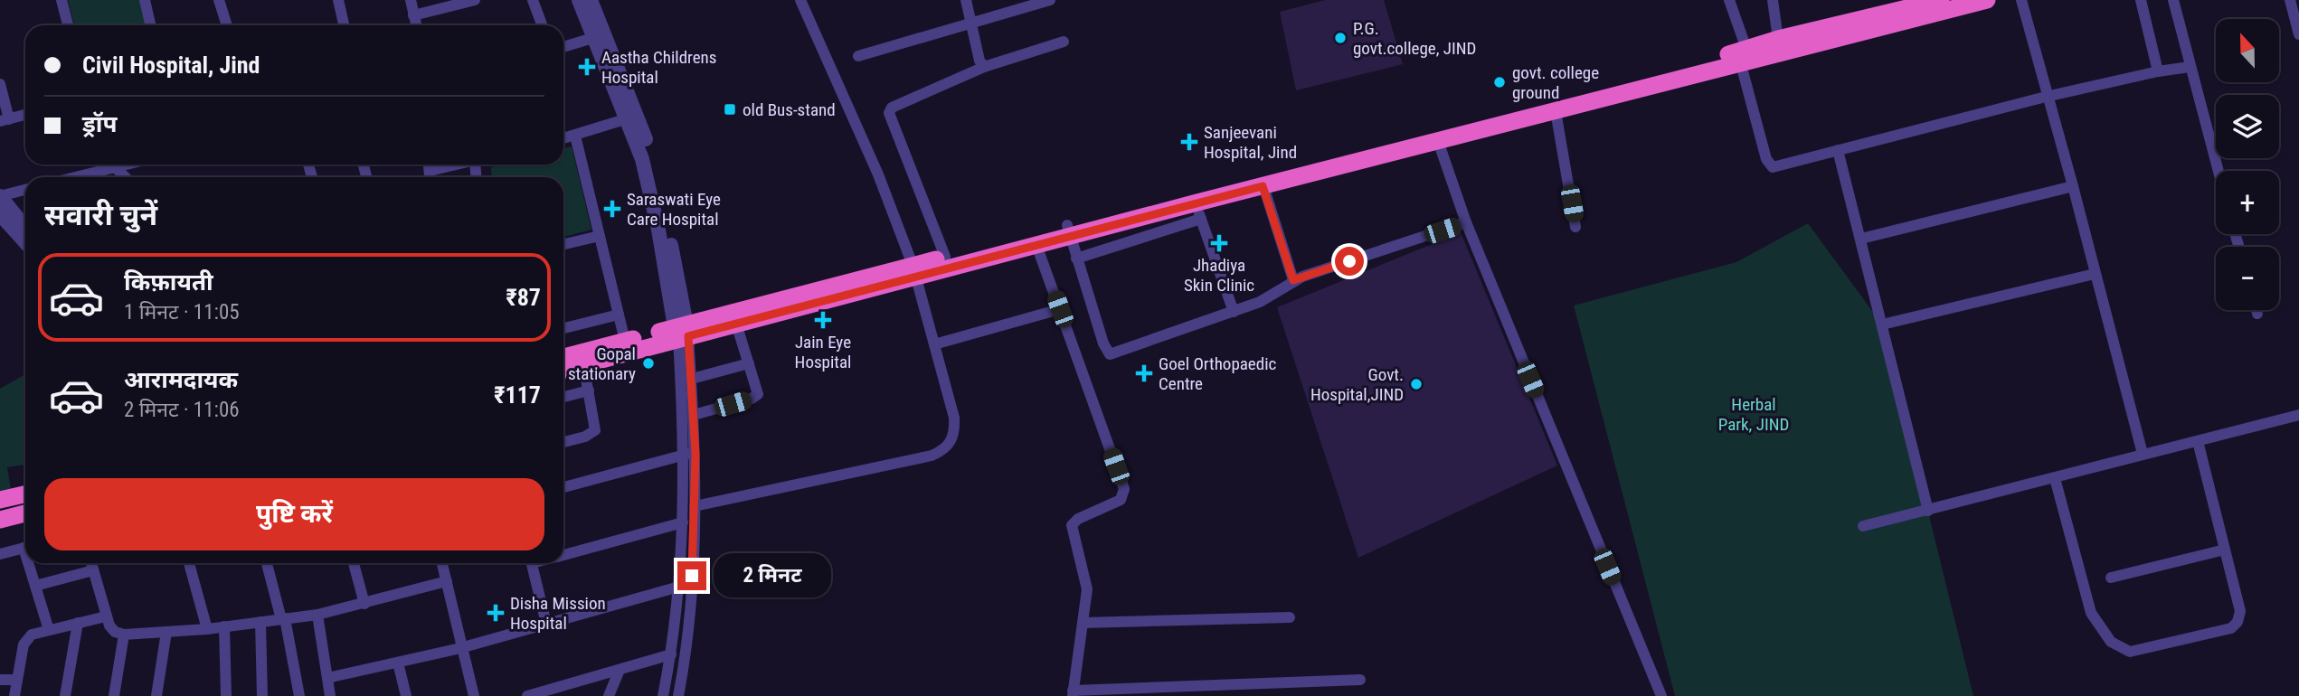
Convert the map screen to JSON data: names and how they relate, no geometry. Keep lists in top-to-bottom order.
{
  "parks": ["Herbal Park, JIND"],
  "places": {
    "other": [
      "P.G. govt.college, JIND",
      "govt. college ground",
      "Gopal stationary",
      "Govt. Hospital,JIND"
    ],
    "health": [
      "Aastha Childrens Hospital",
      "Sanjeevani Hospital, Jind",
      "Saraswati Eye Care Hospital",
      "Jhadiya Skin Clinic",
      "Jain Eye Hospital",
      "Goel Orthopaedic Centre",
      "Disha Mission Hospital"
    ],
    "transit": ["old Bus-stand"]
  },
  "north": "top",
  "page": {
    "map_buttons": ["+", "−"],
    "banner": ["Civil Hospital, Jind", "ड्रॉप"],
    "heading": "सवारी चुनें",
    "list": [
      {
        "name": "किफ़ायती",
        "note": "1 मिनट · 11:05",
        "value": "₹87"
      },
      {
        "name": "आरामदायक",
        "note": "2 मिनट · 11:06",
        "value": "₹117"
      }
    ],
    "buttons": "पुष्टि करें",
    "bubble": "2 मिनट"
  }
}
